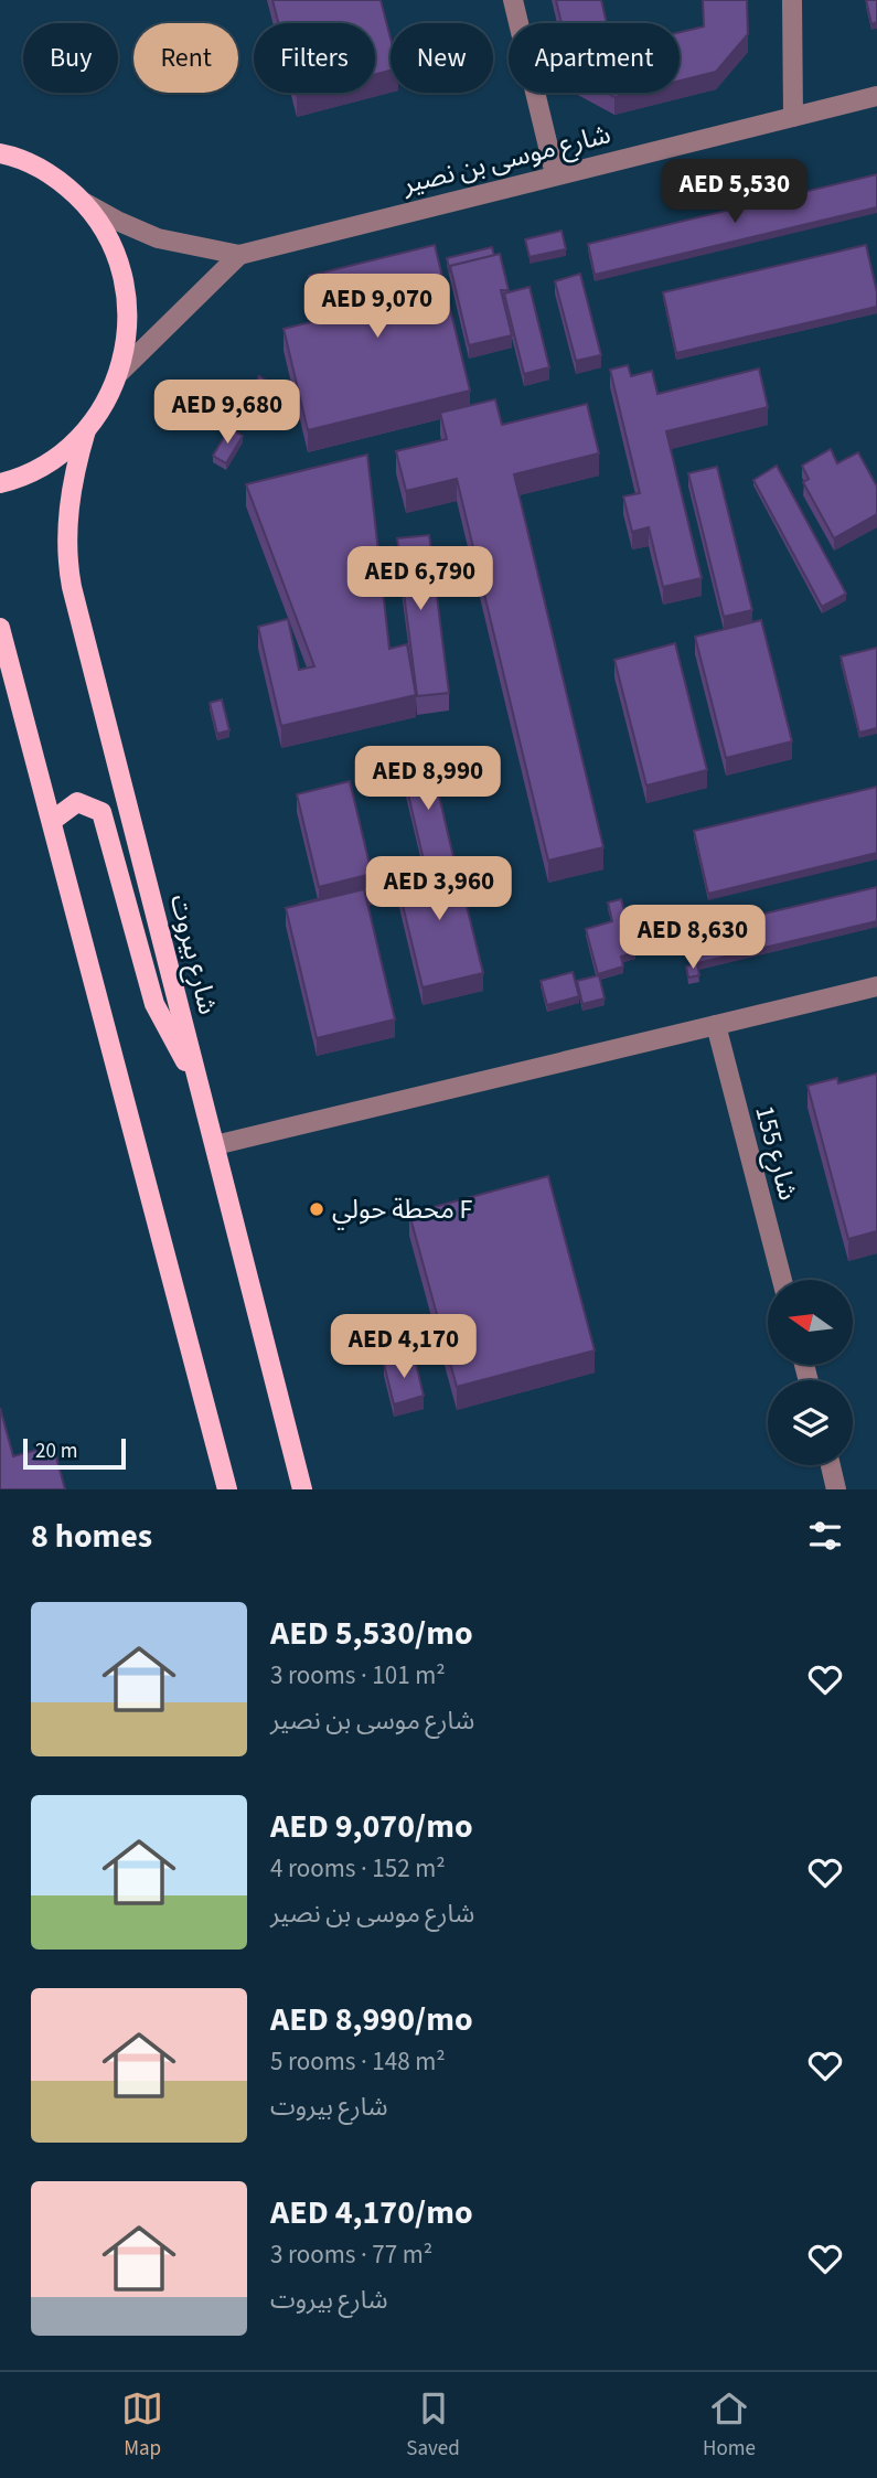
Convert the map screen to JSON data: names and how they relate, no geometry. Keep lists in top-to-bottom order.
{
  "streets": {
    "main road": ["شارع بيروت"],
    "street": ["شارع موسى بن نصير", "شارع 155"]
  },
  "places": ["محطة حولي F"],
  "scale_bar": "20 m",
  "north": "left",
  "page": {
    "chip": [
      "Buy",
      "Rent",
      "Filters",
      "New",
      "Apartment"
    ],
    "price": [
      "AED 5,530",
      "AED 9,070",
      "AED 9,680",
      "AED 6,790",
      "AED 8,990",
      "AED 3,960",
      "AED 8,630",
      "AED 4,170"
    ],
    "scale": "20 m",
    "heading": "8 homes",
    "list": [
      {
        "name": "AED 5,530/mo",
        "note": "3 rooms · 101 m² · شارع موسى بن نصير"
      },
      {
        "name": "AED 9,070/mo",
        "note": "4 rooms · 152 m² · شارع موسى بن نصير"
      },
      {
        "name": "AED 8,990/mo",
        "note": "5 rooms · 148 m² · شارع بيروت"
      },
      {
        "name": "AED 4,170/mo",
        "note": "3 rooms · 77 m² · شارع بيروت"
      }
    ],
    "tabs": ["Map", "Saved", "Home"]
  }
}
